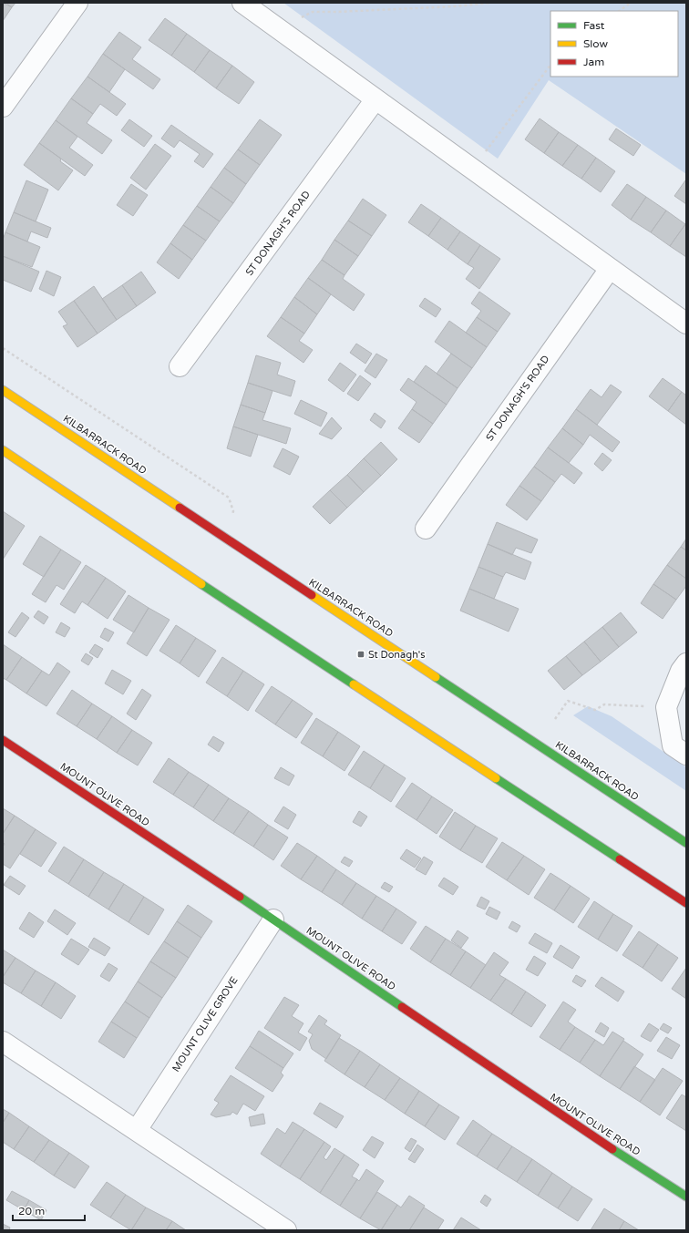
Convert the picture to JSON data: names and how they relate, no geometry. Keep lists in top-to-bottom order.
{
  "streets": {
    "street": [
      "ST DONAGH'S ROAD",
      "KILBARRACK ROAD",
      "MOUNT OLIVE ROAD",
      "MOUNT OLIVE GROVE"
    ]
  },
  "crossings": [
    ["MOUNT OLIVE ROAD", "MOUNT OLIVE GROVE"]
  ],
  "places": {
    "transit": ["St Donagh's"]
  },
  "legend": ["Fast", "Slow", "Jam"],
  "scale_bar": "20 m"
}
